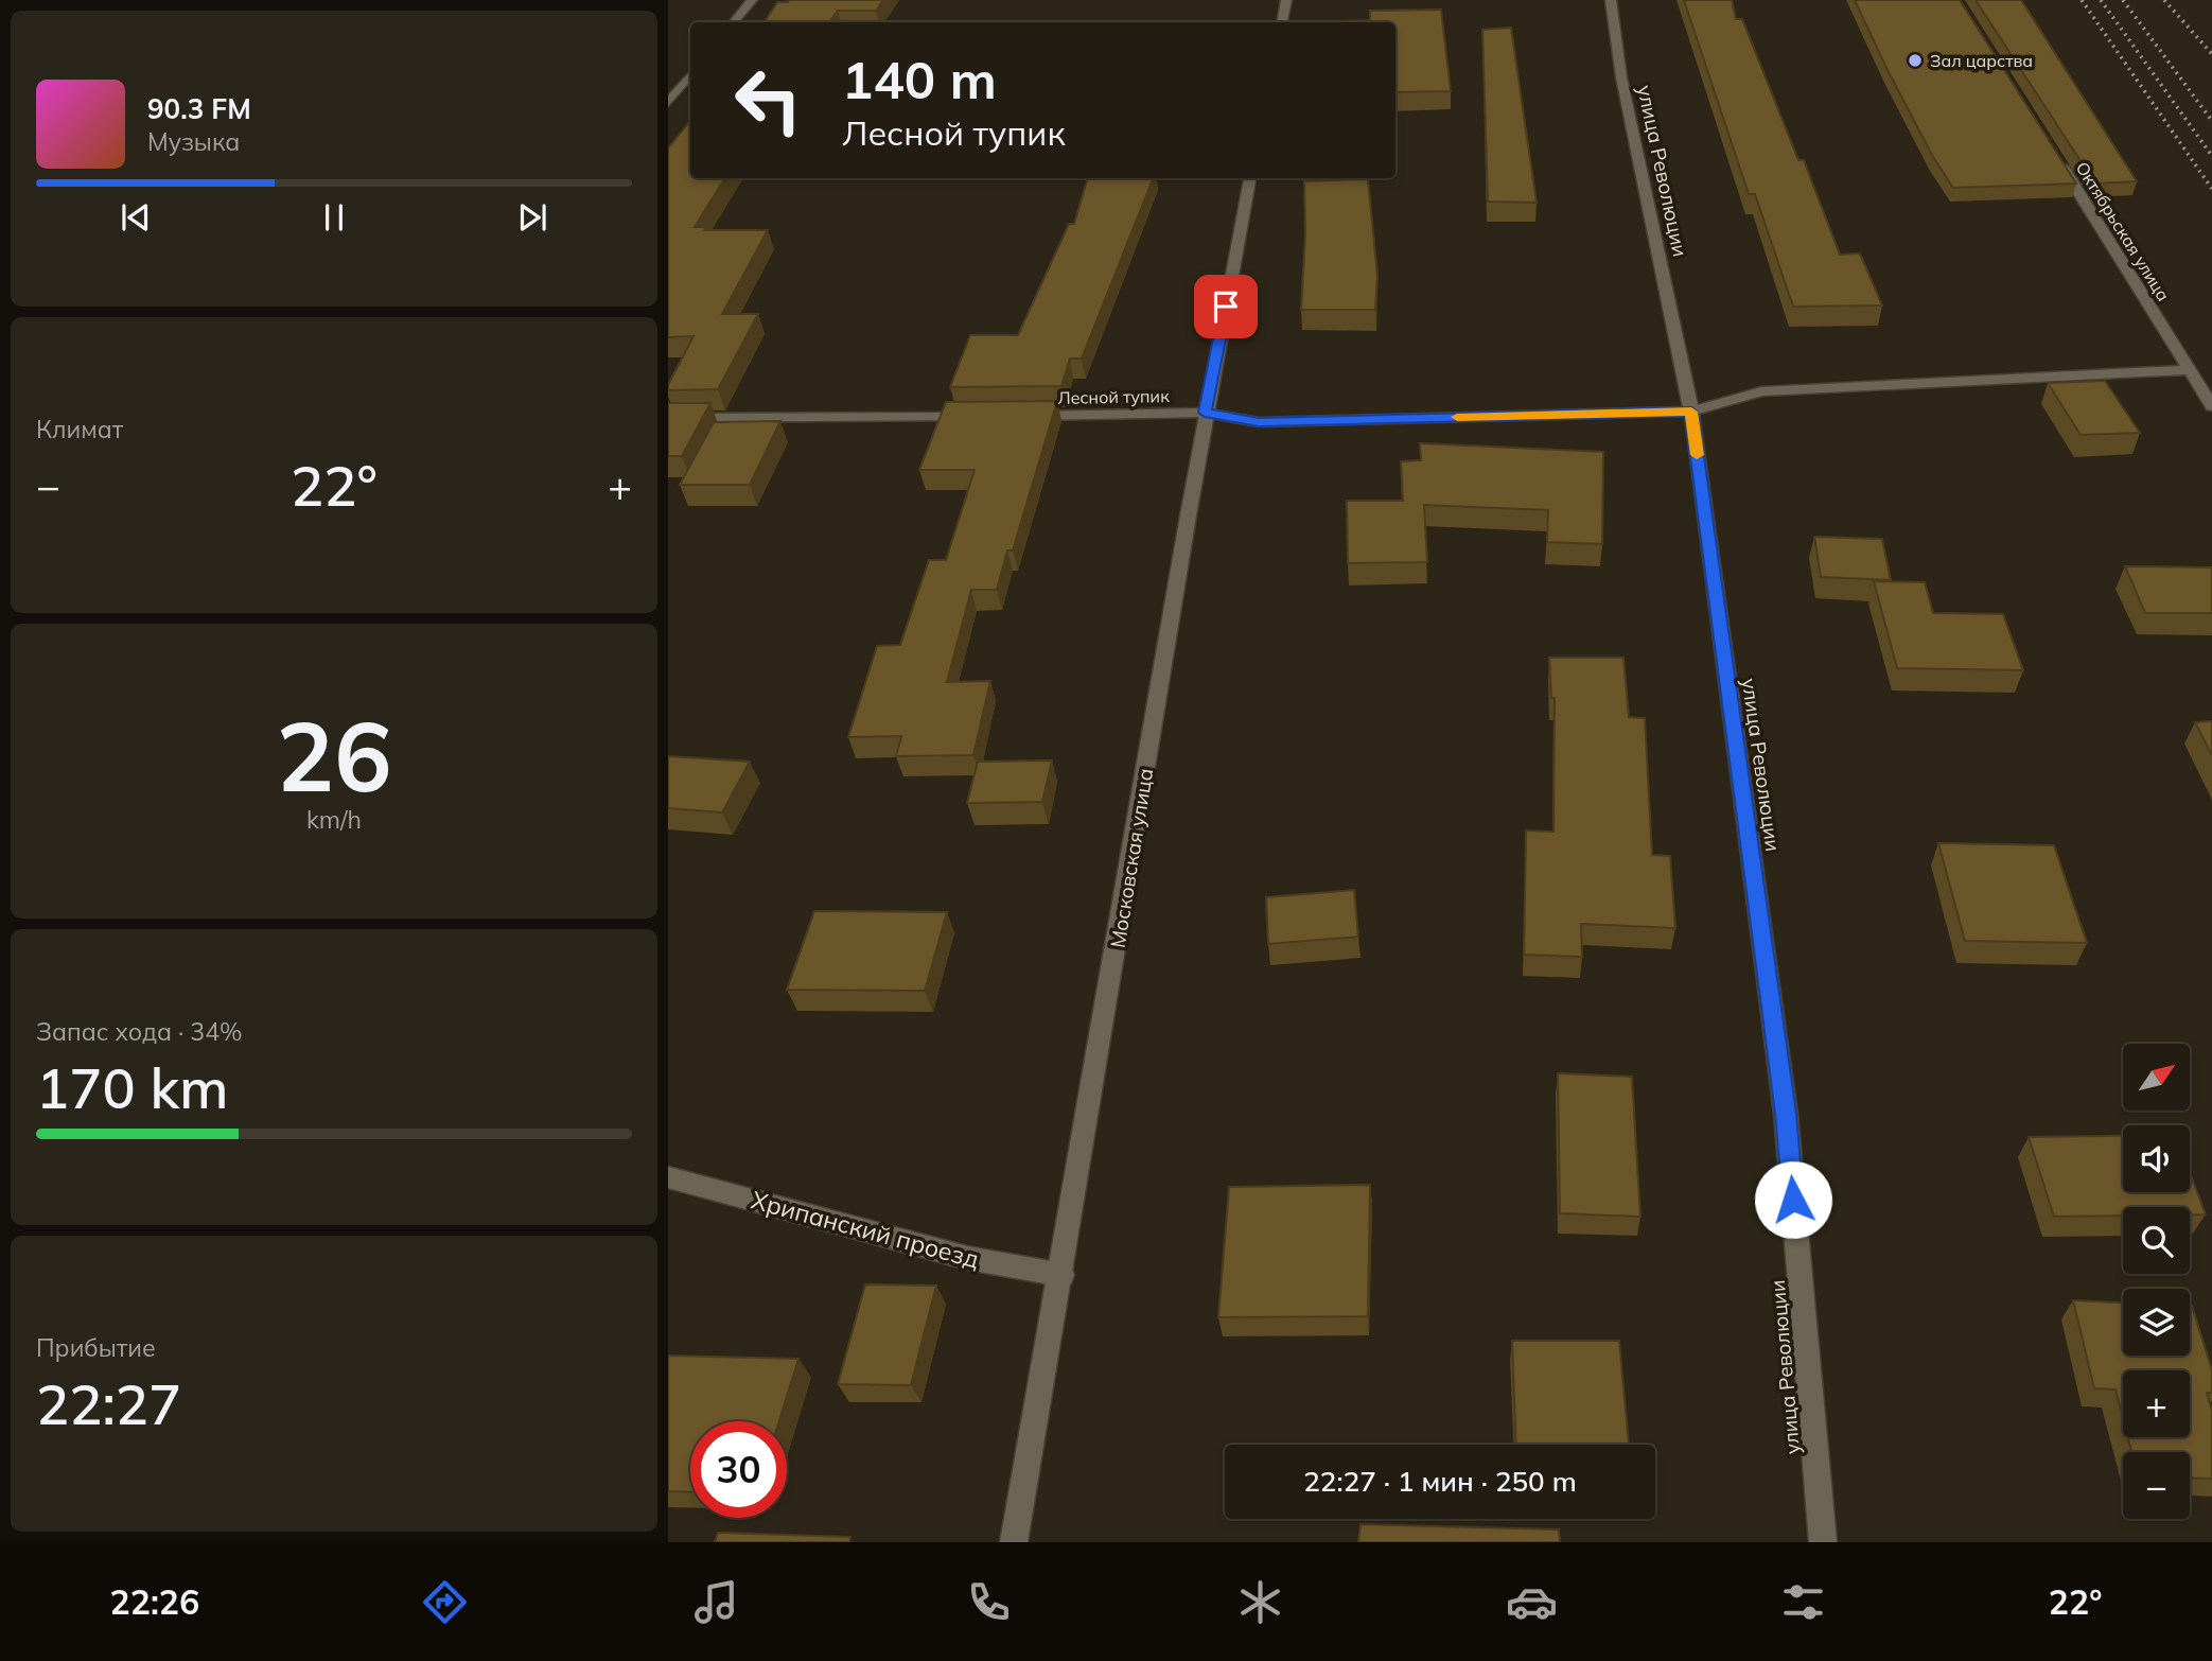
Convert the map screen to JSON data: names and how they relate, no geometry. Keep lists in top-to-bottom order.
{
  "streets": {
    "street": [
      "улица Революции",
      "Октябрьская улица",
      "Лесной тупик",
      "Московская улица",
      "Хрипанский проезд"
    ]
  },
  "crossings": [
    ["улица Революции", "Лесной тупик"],
    ["Октябрьская улица", "Лесной тупик"],
    ["Лесной тупик", "Московская улица"],
    ["Московская улица", "Хрипанский проезд"]
  ],
  "places": ["Зал царства"],
  "north": "top right",
  "page": {
    "turn": ["140 m", "Лесной тупик"],
    "song": ["90.3 FM", "Музыка"],
    "tile": [
      "Климат",
      ["26", "km/h"],
      ["Запас хода · 34%", "170 km"],
      ["Прибытие", "22:27"]
    ],
    "heat": ["−", "22°", "+"],
    "map_buttons": ["+", "−"],
    "limit": "30",
    "trip": "22:27 · 1 мин · 250 m",
    "tabs": ["22:26", "22°"]
  }
}
